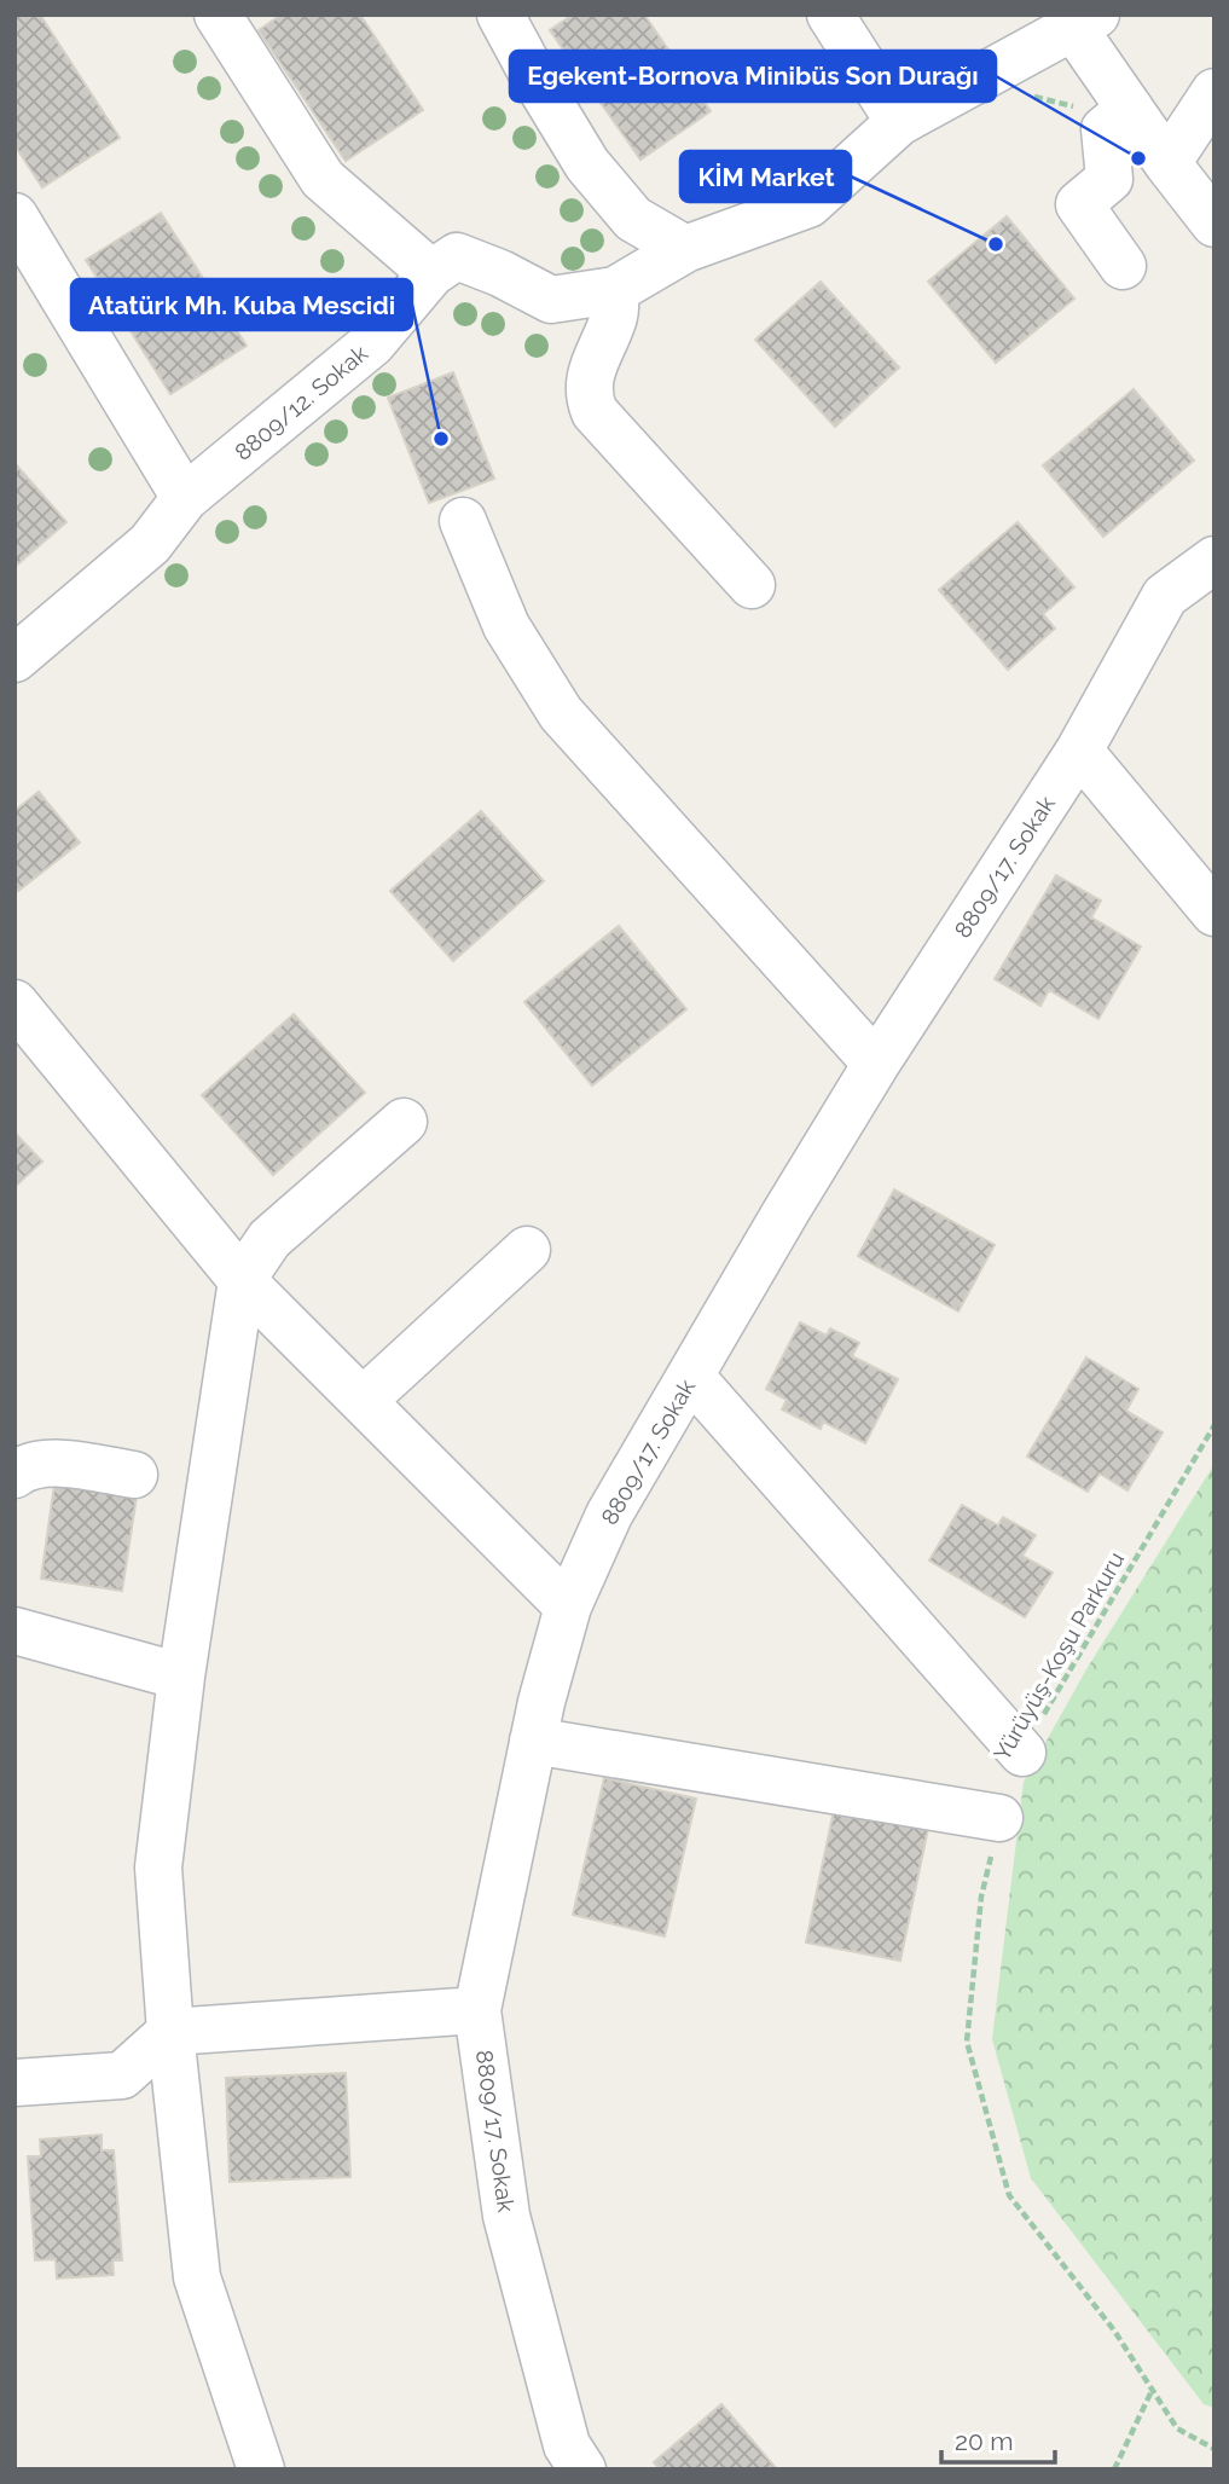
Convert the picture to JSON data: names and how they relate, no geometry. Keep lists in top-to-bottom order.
{
  "streets": {
    "street": ["8809/12. Sokak", "8809/17. Sokak"],
    "path": ["Yürüyüş-Koşu Parkuru"]
  },
  "places": ["Egekent-Bornova Minibüs Son Durağı", "KİM Market", "Atatürk Mh. Kuba Mescidi"],
  "scale_bar": "20 m"
}
